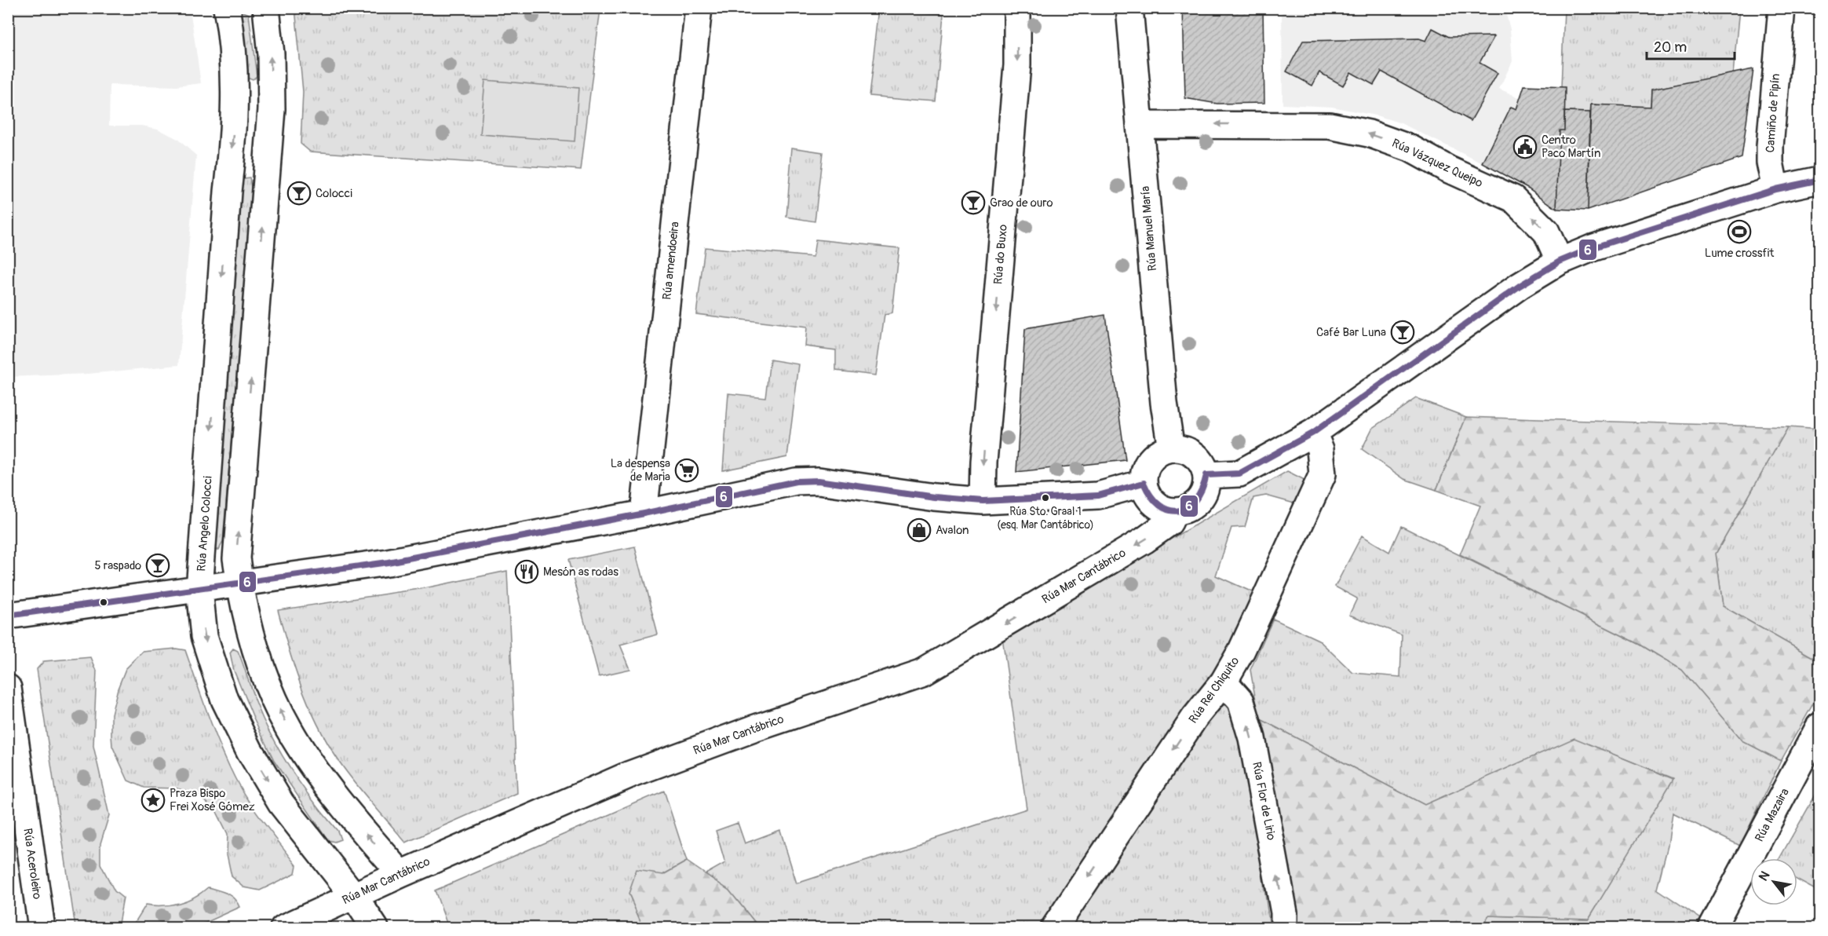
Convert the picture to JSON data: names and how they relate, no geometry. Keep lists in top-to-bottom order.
{
  "streets": {
    "street": [
      "Camiño de Pipín",
      "Rúa Vázquez Queipo",
      "Rúa Manuel María",
      "Rúa do Buxo",
      "Rúa amendoeira",
      "Rúa Angelo Colocci",
      "Rúa Mar Cantábrico",
      "Rúa Rei Chiquito",
      "Rúa Flor de Lirio",
      "Rúa Mazaira",
      "Rúa Aceroleiro"
    ]
  },
  "crossings": [
    ["Rúa Vázquez Queipo", "Rúa Manuel María"],
    ["Rúa Manuel María", "Rúa Mar Cantábrico"],
    ["Rúa Angelo Colocci", "Rúa Mar Cantábrico"],
    ["Rúa Rei Chiquito", "Rúa Flor de Lirio"]
  ],
  "one_way": [
    "Rúa Vázquez Queipo",
    "Rúa do Buxo",
    "Rúa Rei Chiquito",
    "Rúa Flor de Lirio"
  ],
  "places": {
    "public building": ["Centro Paco Martín"],
    "bar": [
      "Colocci",
      "Grao de ouro",
      "Café Bar Luna",
      "5 raspado"
    ],
    "sports": ["Lume crossfit"],
    "supermarket": ["La despensa de Maria"],
    "other": ["Rúa Sto. Graal 1 (esq. Mar Cantábrico)"],
    "shop": ["Avalon"],
    "restaurant": ["Mesón as rodas"],
    "place": ["Praza Bispo Frei Xosé Gómez"]
  },
  "lines": ["transit line 6"],
  "scale_bar": "20 m",
  "north": "top left"
}
